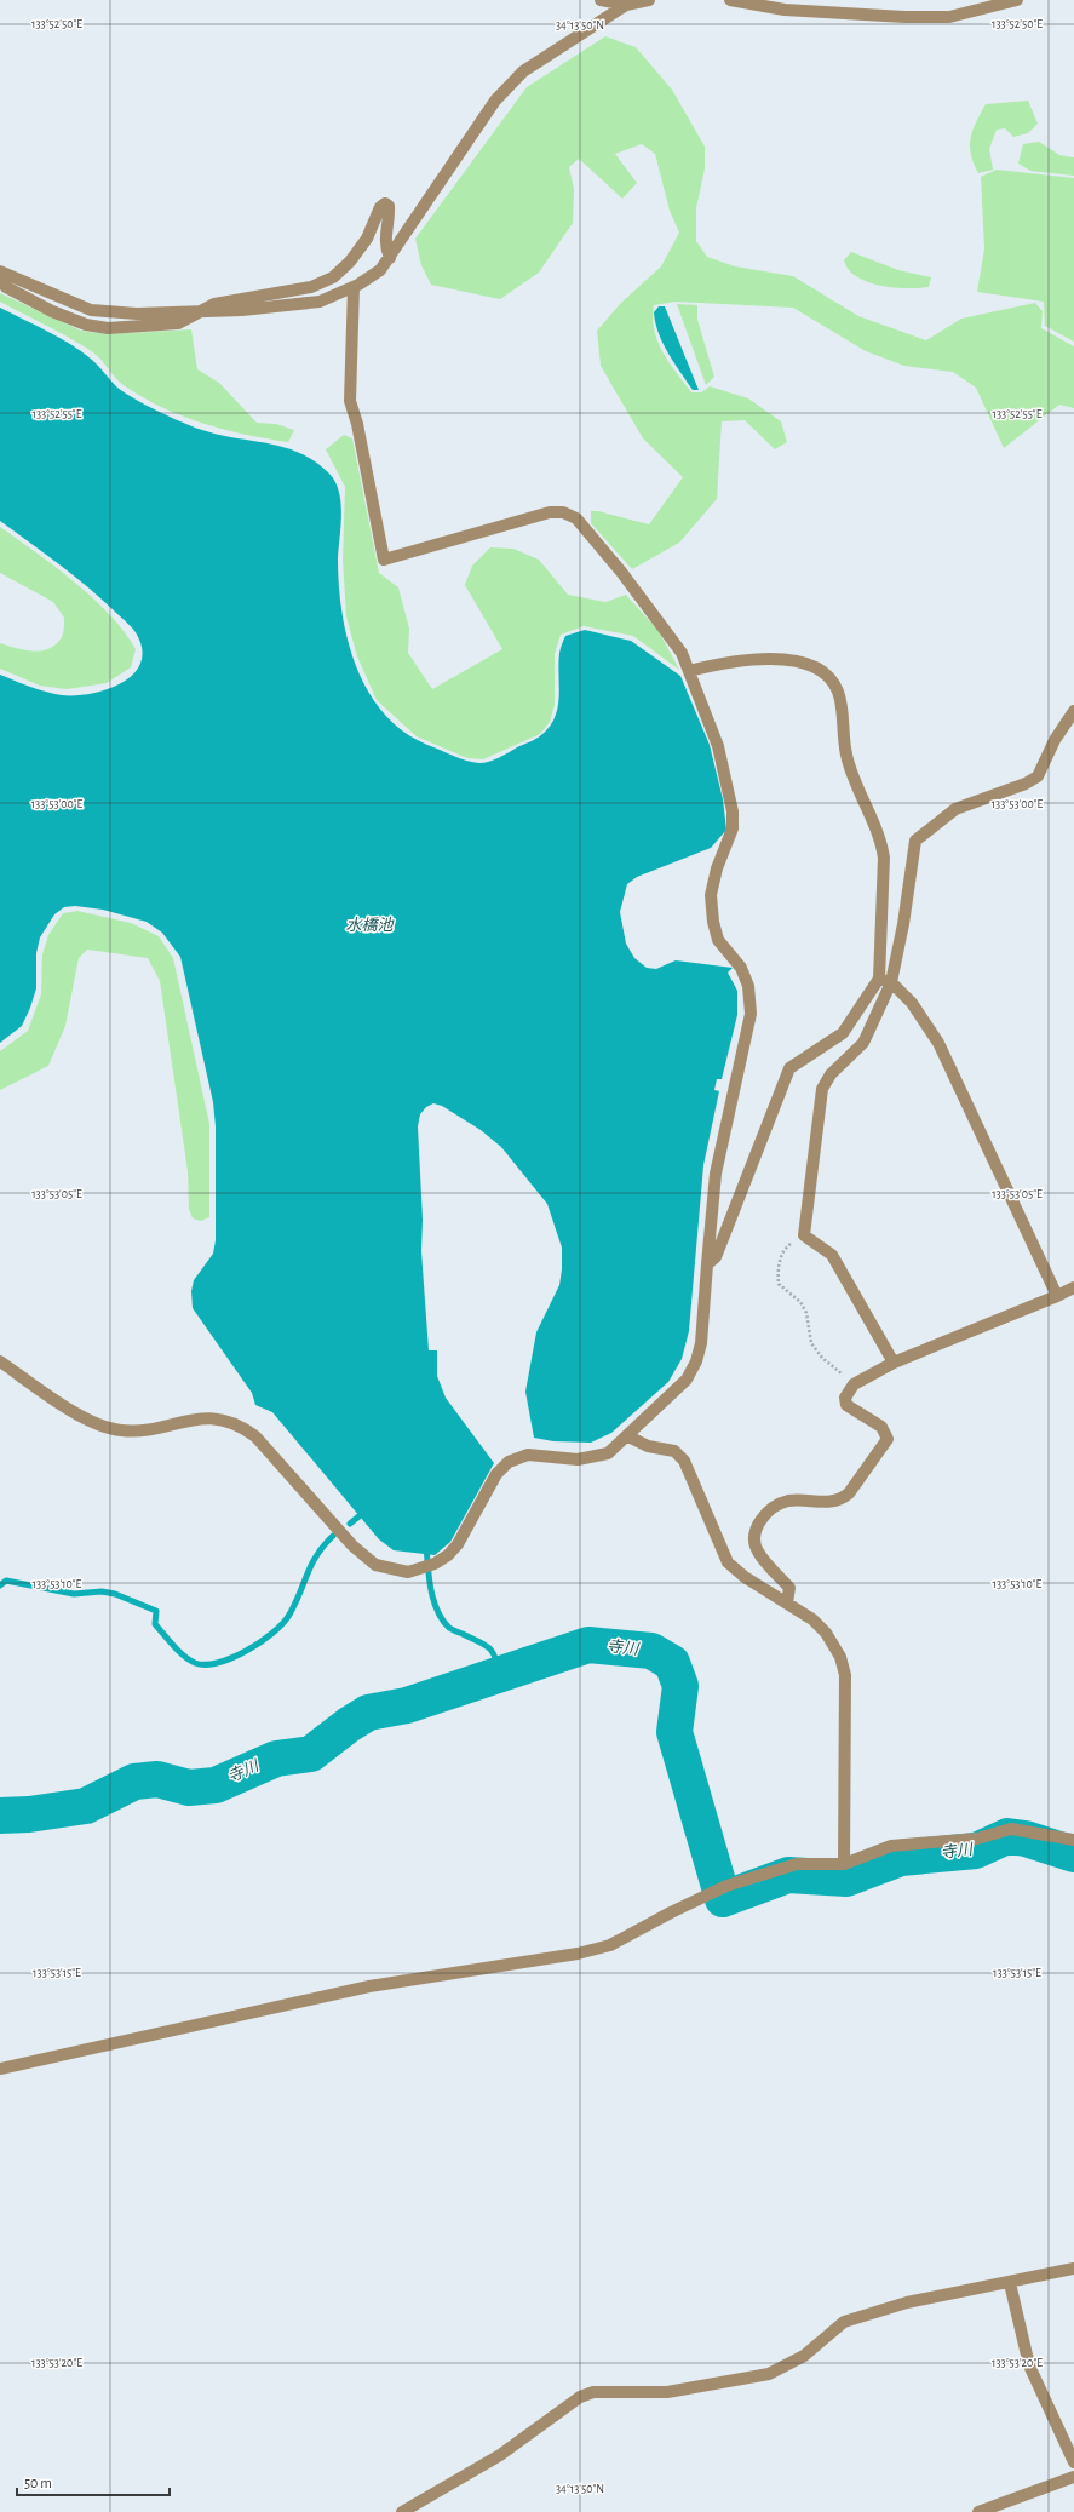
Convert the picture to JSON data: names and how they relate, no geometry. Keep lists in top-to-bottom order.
{
  "water": ["水橋池", "寺川"],
  "scale_bar": "50 m",
  "coordinates": [
    "133°52'50\"E",
    "34°13'50\"N",
    "133°52'55\"E",
    "133°53'00\"E",
    "133°53'05\"E",
    "133°53'10\"E",
    "133°53'15\"E",
    "133°53'20\"E"
  ]
}
